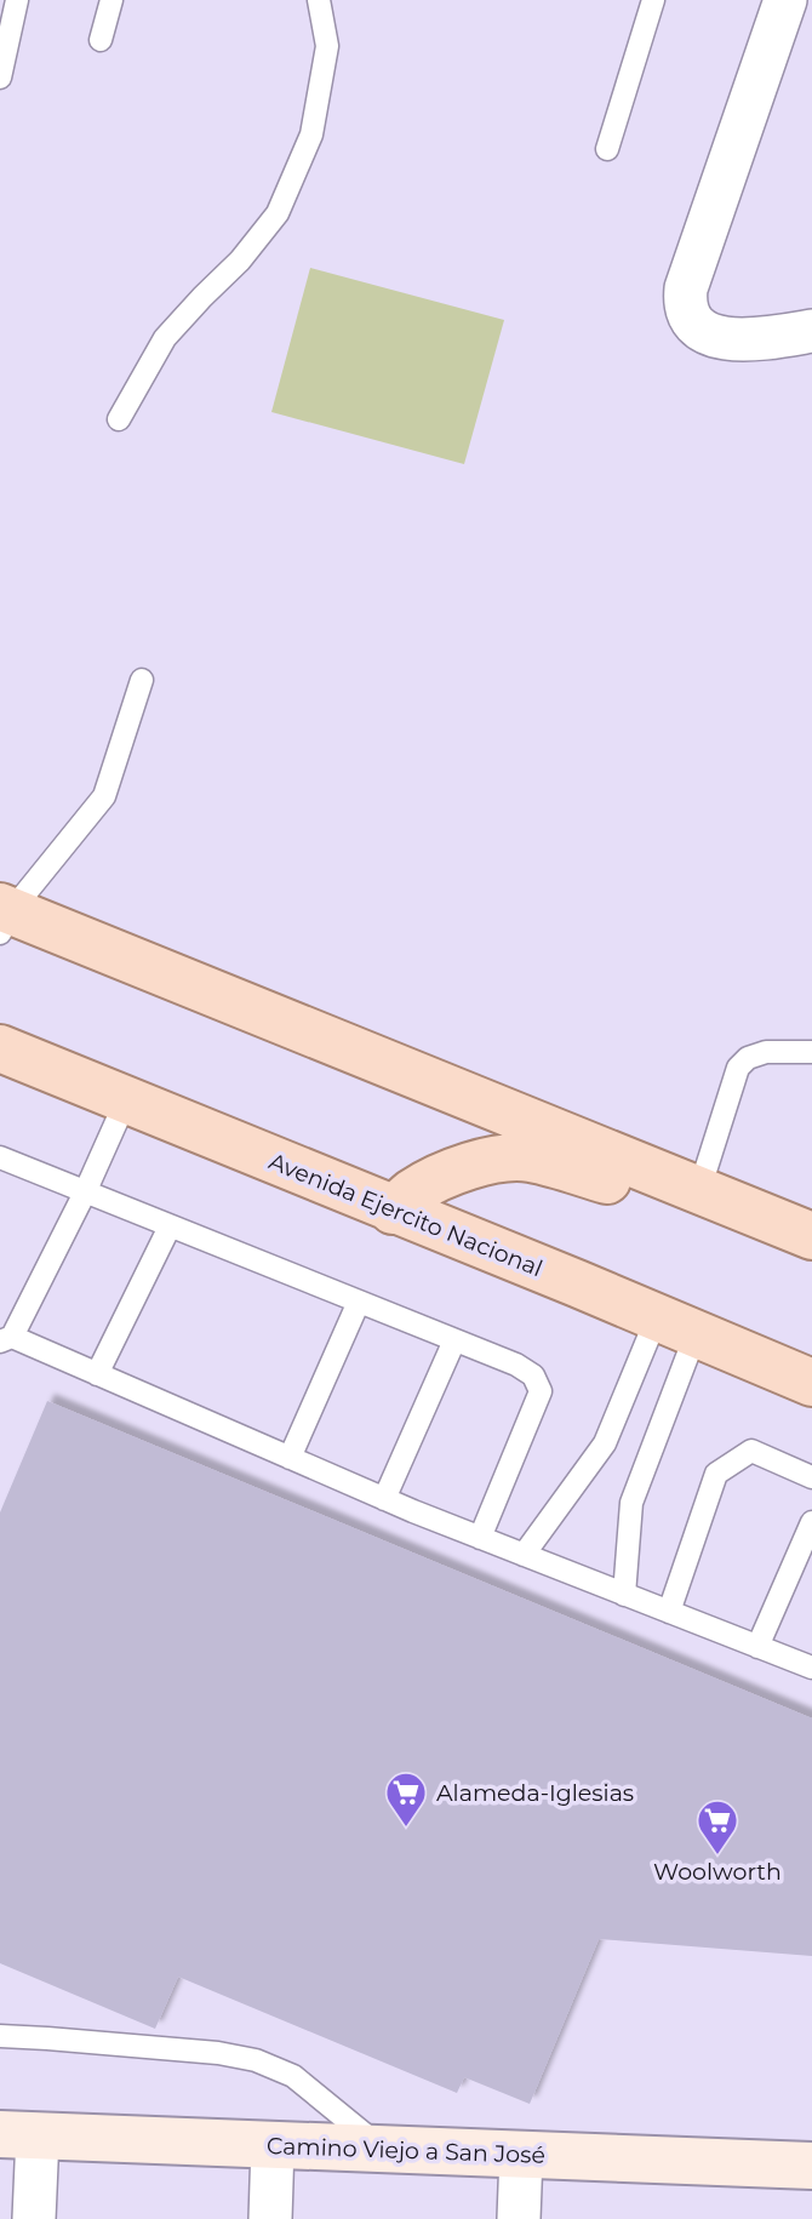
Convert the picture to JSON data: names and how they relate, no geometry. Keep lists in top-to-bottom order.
{
  "streets": {
    "main road": ["Avenida Ejercito Nacional"],
    "street": ["Camino Viejo a San José"]
  },
  "places": {
    "supermarket": ["Alameda-Iglesias", "Woolworth"]
  }
}
